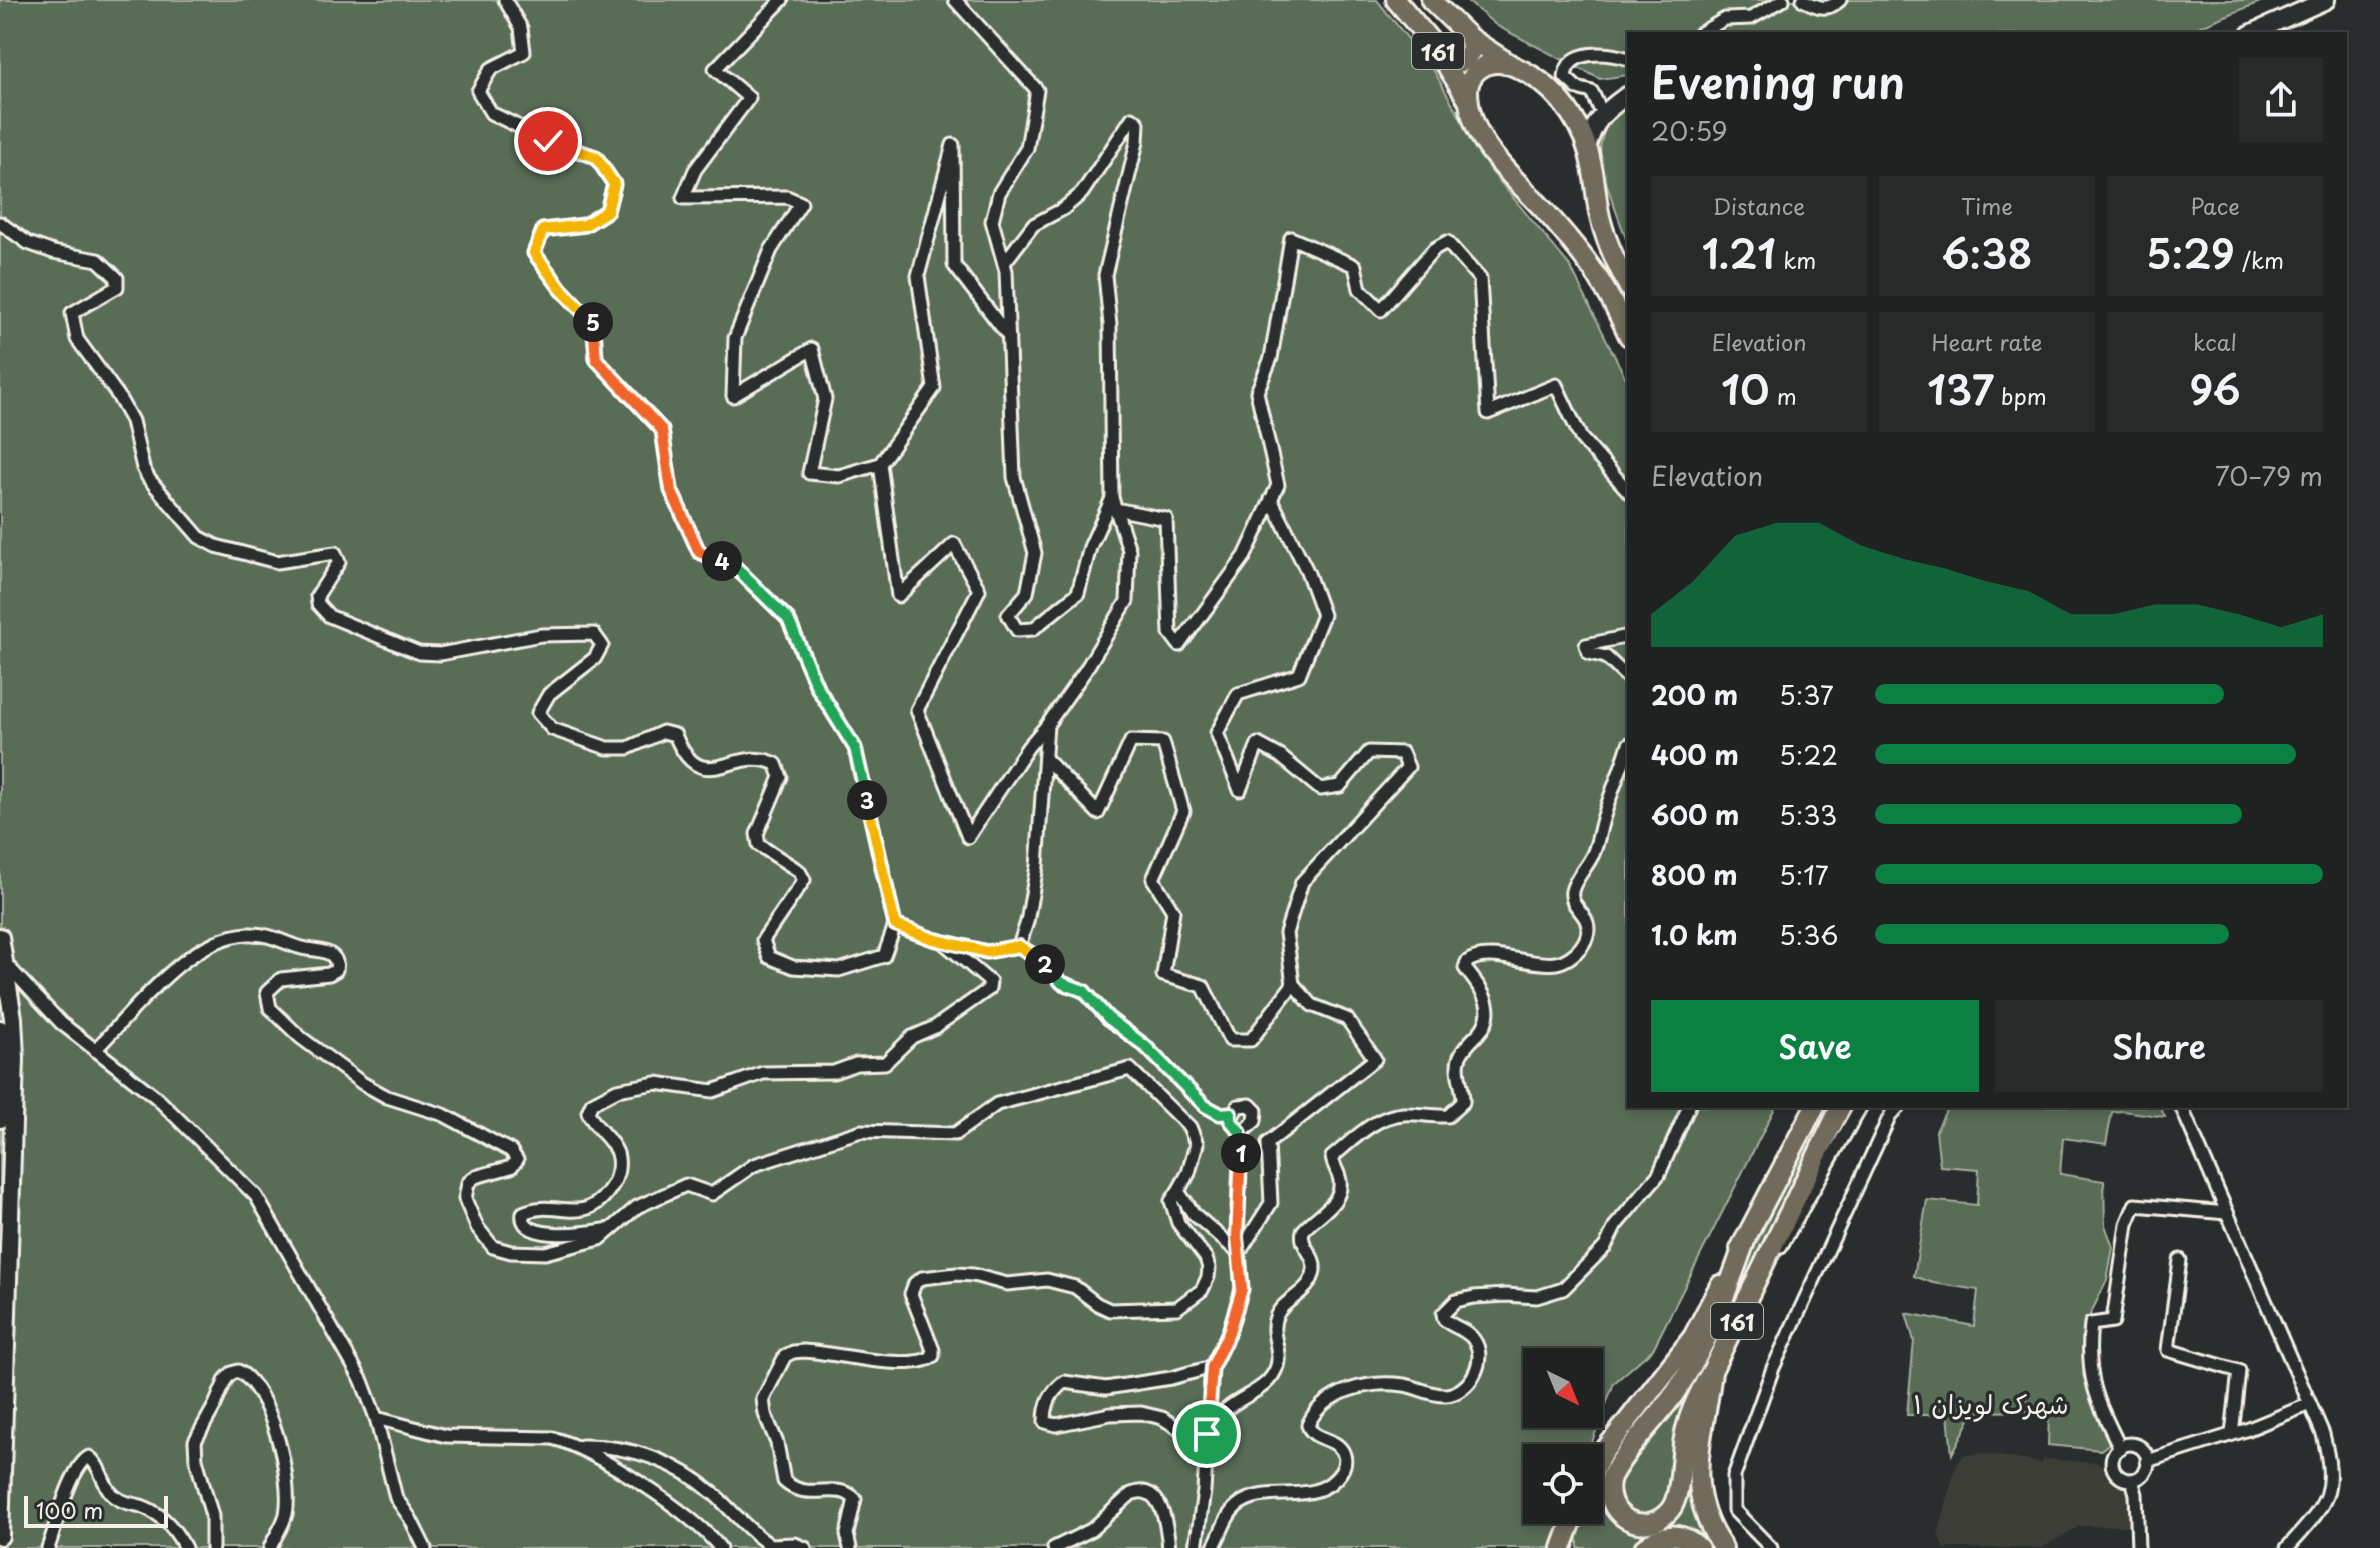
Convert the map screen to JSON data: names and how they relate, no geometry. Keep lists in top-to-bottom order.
{
  "streets": {
    "main road": ["161"]
  },
  "districts": ["شهرک لویزان ۱"],
  "scale_bar": "100 m",
  "north": "bottom right",
  "page": {
    "heading": ["Evening run", "20:59"],
    "stats": [
      ["Distance", "1.21 km"],
      ["Time", "6:38"],
      ["Pace", "5:29 /km"],
      ["Elevation", "10 m"],
      ["Heart rate", "137 bpm"],
      ["kcal", "96"]
    ],
    "pins": [
      "5",
      "4",
      "3",
      "2",
      "1"
    ],
    "chart": ["Elevation", "70–79 m"],
    "list": [
      {
        "name": "200 m",
        "note": "5:37"
      },
      {
        "name": "400 m",
        "note": "5:22"
      },
      {
        "name": "600 m",
        "note": "5:33"
      },
      {
        "name": "800 m",
        "note": "5:17"
      },
      {
        "name": "1.0 km",
        "note": "5:36"
      }
    ],
    "buttons": ["Save", "Share"],
    "scale": "100 m"
  }
}
